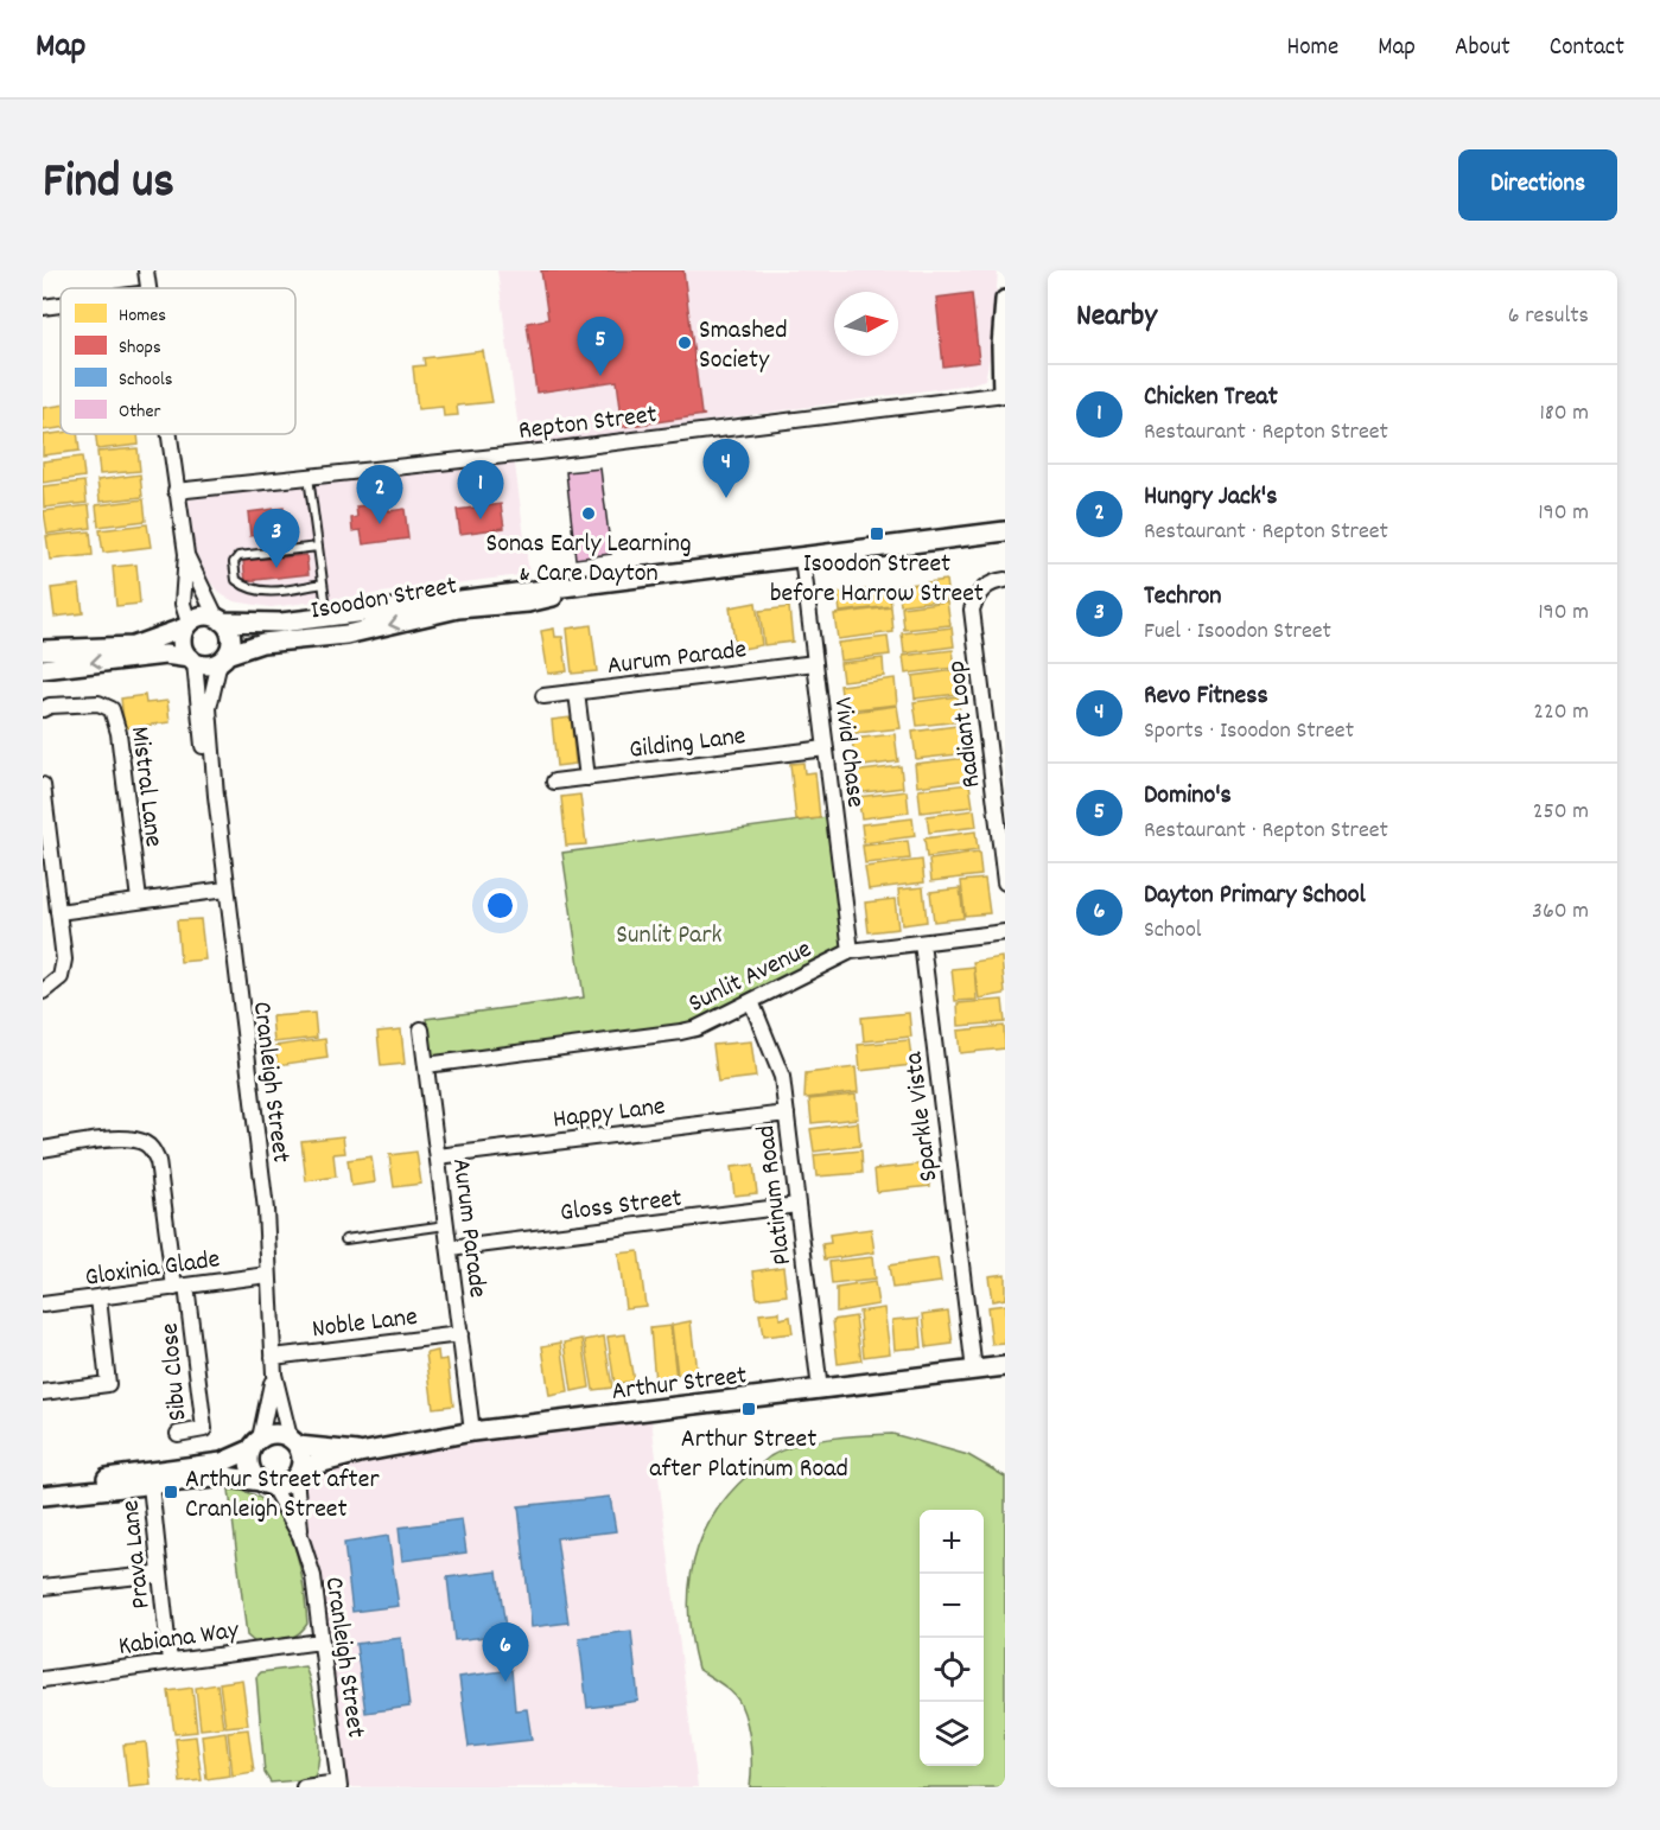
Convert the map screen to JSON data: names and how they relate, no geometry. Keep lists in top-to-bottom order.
{
  "streets": {
    "street": [
      "Repton Street",
      "Isoodon Street",
      "Aurum Parade",
      "Radiant Loop",
      "Gilding Lane",
      "Vivid Chase",
      "Mistral Lane",
      "Sunlit Avenue",
      "Cranleigh Street",
      "Happy Lane",
      "Sparkle Vista",
      "Platinum Road",
      "Gloss Street",
      "Gloxinia Glade",
      "Noble Lane",
      "Sibu Close",
      "Arthur Street",
      "Prava Lane",
      "Kabiana Way"
    ]
  },
  "crossings": [
    ["Isoodon Street", "Vivid Chase"],
    ["Isoodon Street", "Cranleigh Street"],
    ["Aurum Parade", "Vivid Chase"],
    ["Aurum Parade", "Sunlit Avenue"],
    ["Aurum Parade", "Happy Lane"],
    ["Aurum Parade", "Gloss Street"],
    ["Aurum Parade", "Noble Lane"],
    ["Aurum Parade", "Arthur Street"],
    ["Gilding Lane", "Vivid Chase"],
    ["Vivid Chase", "Sunlit Avenue"],
    ["Sunlit Avenue", "Sparkle Vista"],
    ["Sunlit Avenue", "Platinum Road"],
    ["Cranleigh Street", "Gloxinia Glade"],
    ["Cranleigh Street", "Noble Lane"],
    ["Cranleigh Street", "Arthur Street"],
    ["Cranleigh Street", "Kabiana Way"],
    ["Happy Lane", "Platinum Road"],
    ["Sparkle Vista", "Arthur Street"],
    ["Platinum Road", "Gloss Street"],
    ["Platinum Road", "Arthur Street"],
    ["Gloxinia Glade", "Sibu Close"],
    ["Prava Lane", "Kabiana Way"]
  ],
  "parks": ["Sunlit Park"],
  "places": {
    "other": ["Smashed Society", "Sonas Early Learning & Care Dayton"],
    "transit": ["Isoodon Street before Harrow Street", "Arthur Street after Platinum Road", "Arthur Street after Cranleigh Street"]
  },
  "legend": [
    "Homes",
    "Shops",
    "Schools",
    "Other"
  ],
  "north": "right",
  "page": {
    "header": "Map",
    "nav": [
      "Home",
      "Map",
      "About",
      "Contact"
    ],
    "title": "Find us",
    "buttons": "Directions",
    "heading": ["Nearby", "6 results"],
    "pins": [
      "5",
      "4",
      "1",
      "2",
      "3",
      "6"
    ],
    "list": [
      {
        "mark": "1",
        "name": "Chicken Treat",
        "note": "Restaurant · Repton Street",
        "value": "180 m"
      },
      {
        "mark": "2",
        "name": "Hungry Jack's",
        "note": "Restaurant · Repton Street",
        "value": "190 m"
      },
      {
        "mark": "3",
        "name": "Techron",
        "note": "Fuel · Isoodon Street",
        "value": "190 m"
      },
      {
        "mark": "4",
        "name": "Revo Fitness",
        "note": "Sports · Isoodon Street",
        "value": "220 m"
      },
      {
        "mark": "5",
        "name": "Domino's",
        "note": "Restaurant · Repton Street",
        "value": "250 m"
      },
      {
        "mark": "6",
        "name": "Dayton Primary School",
        "note": "School",
        "value": "360 m"
      }
    ],
    "map_buttons": ["+", "−"]
  }
}
